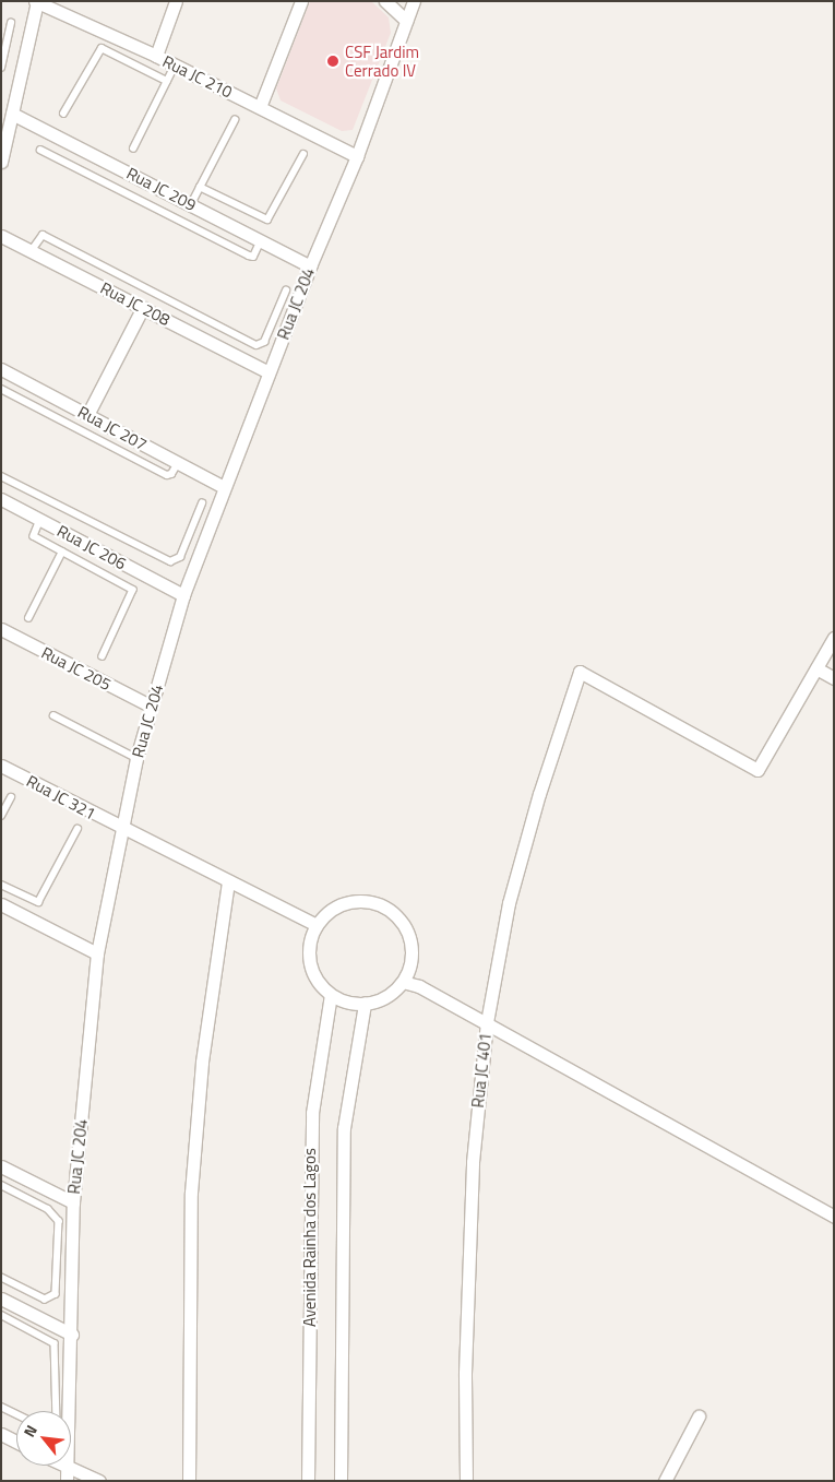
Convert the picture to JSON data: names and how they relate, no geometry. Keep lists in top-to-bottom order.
{
  "streets": {
    "street": [
      "Rua JC 210",
      "Rua JC 209",
      "Rua JC 208",
      "Rua JC 204",
      "Rua JC 207",
      "Rua JC 206",
      "Rua JC 205",
      "Rua JC 321",
      "Rua JC 401",
      "Avenida Rainha dos Lagos"
    ]
  },
  "crossings": [
    ["Rua JC 210", "Rua JC 204"],
    ["Rua JC 209", "Rua JC 204"],
    ["Rua JC 208", "Rua JC 204"],
    ["Rua JC 204", "Rua JC 207"],
    ["Rua JC 204", "Rua JC 206"],
    ["Rua JC 204", "Rua JC 205"],
    ["Rua JC 204", "Rua JC 321"],
    ["Rua JC 321", "Avenida Rainha dos Lagos"]
  ],
  "places": ["CSF Jardim Cerrado IV"],
  "north": "top left"
}
